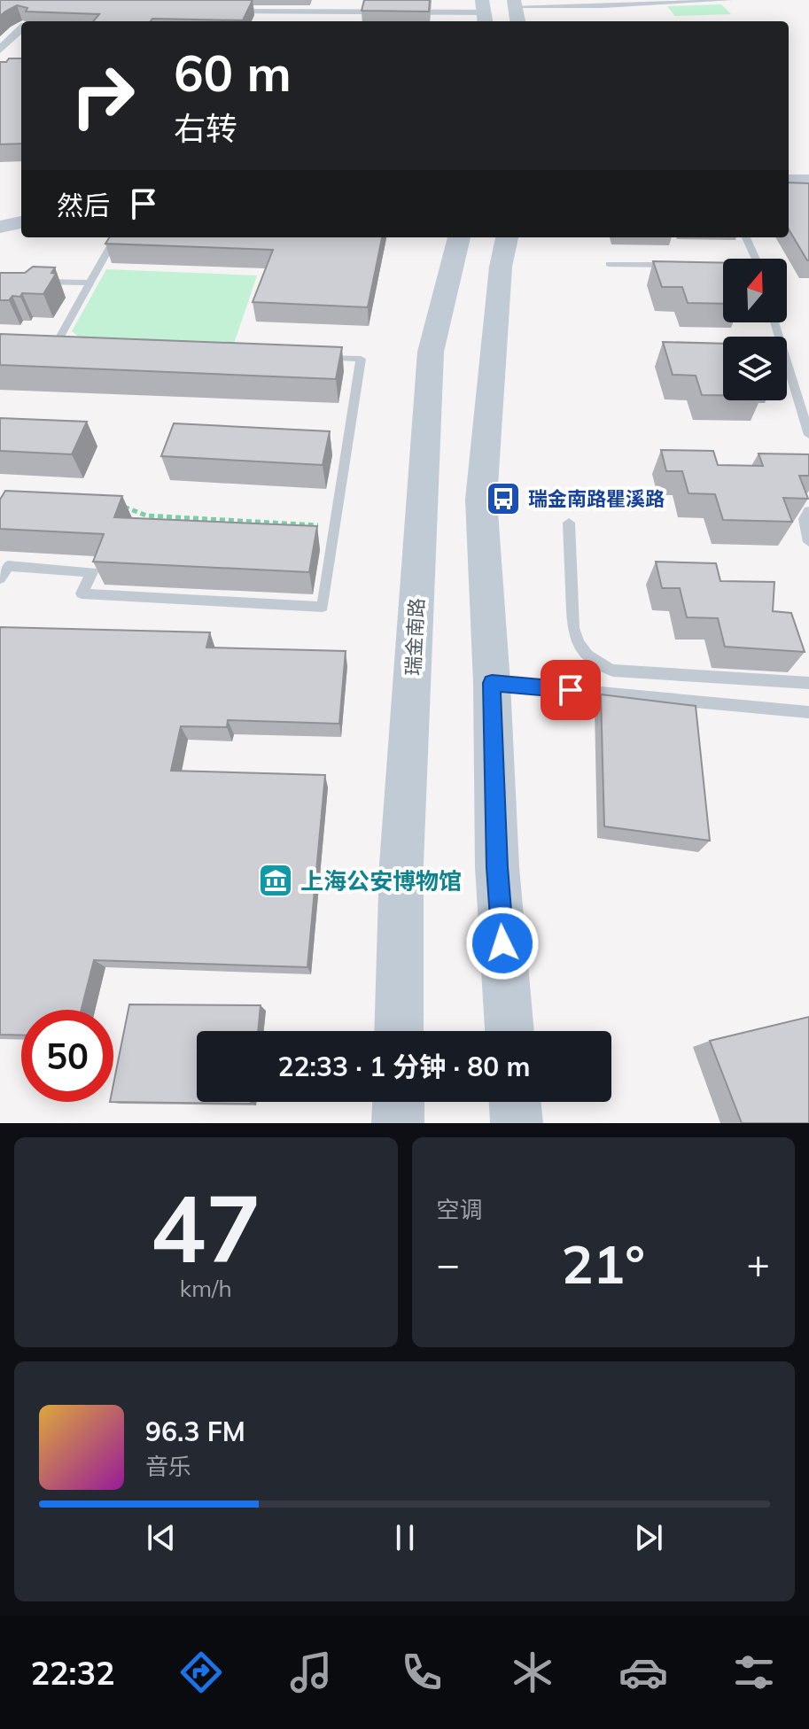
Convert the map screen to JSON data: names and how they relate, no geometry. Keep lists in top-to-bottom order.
{
  "streets": {
    "main road": ["瑞金南路"]
  },
  "places": {
    "bus stop": ["瑞金南路瞿溪路"],
    "museum": ["上海公安博物馆"]
  },
  "north": "top",
  "page": {
    "turn": ["60 m", "右转"],
    "then": "然后",
    "limit": "50",
    "trip": "22:33 · 1 分钟 · 80 m",
    "tile": [
      ["47", "km/h"],
      "空调"
    ],
    "heat": ["−", "21°", "+"],
    "song": ["96.3 FM", "音乐"],
    "tabs": "22:32"
  }
}
